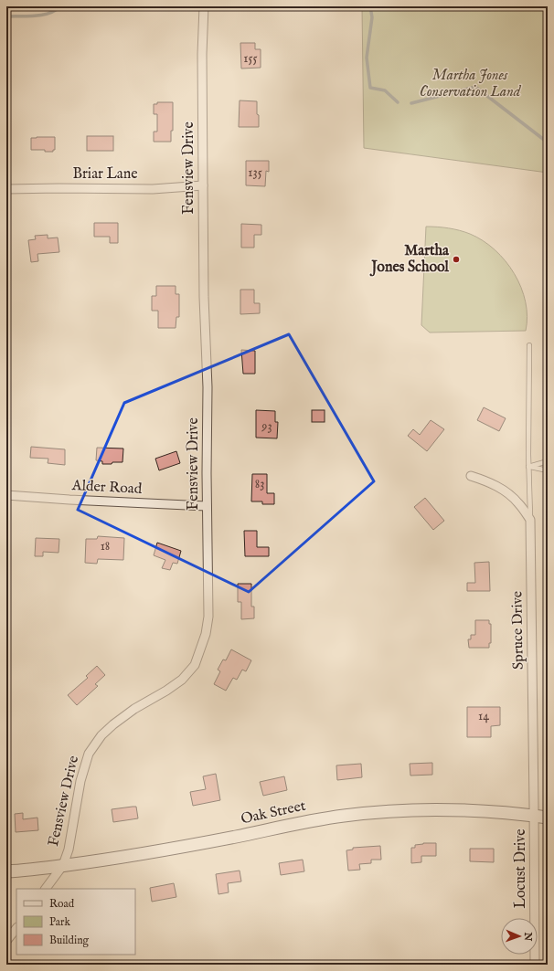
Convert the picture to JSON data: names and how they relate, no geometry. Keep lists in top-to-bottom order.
{
  "streets": {
    "street": [
      "Fensview Drive",
      "Briar Lane",
      "Alder Road",
      "Spruce Drive",
      "Oak Street",
      "Locust Drive"
    ]
  },
  "crossings": [
    ["Fensview Drive", "Briar Lane"],
    ["Fensview Drive", "Alder Road"],
    ["Fensview Drive", "Oak Street"],
    ["Spruce Drive", "Oak Street"],
    ["Spruce Drive", "Locust Drive"],
    ["Oak Street", "Locust Drive"]
  ],
  "parks": ["Martha Jones Conservation Land"],
  "places": ["Martha Jones School"],
  "house_numbers": [
    "155",
    "135",
    "93",
    "83",
    "18",
    "14"
  ],
  "legend": ["Road", "Park", "Building"],
  "north": "right"
}
